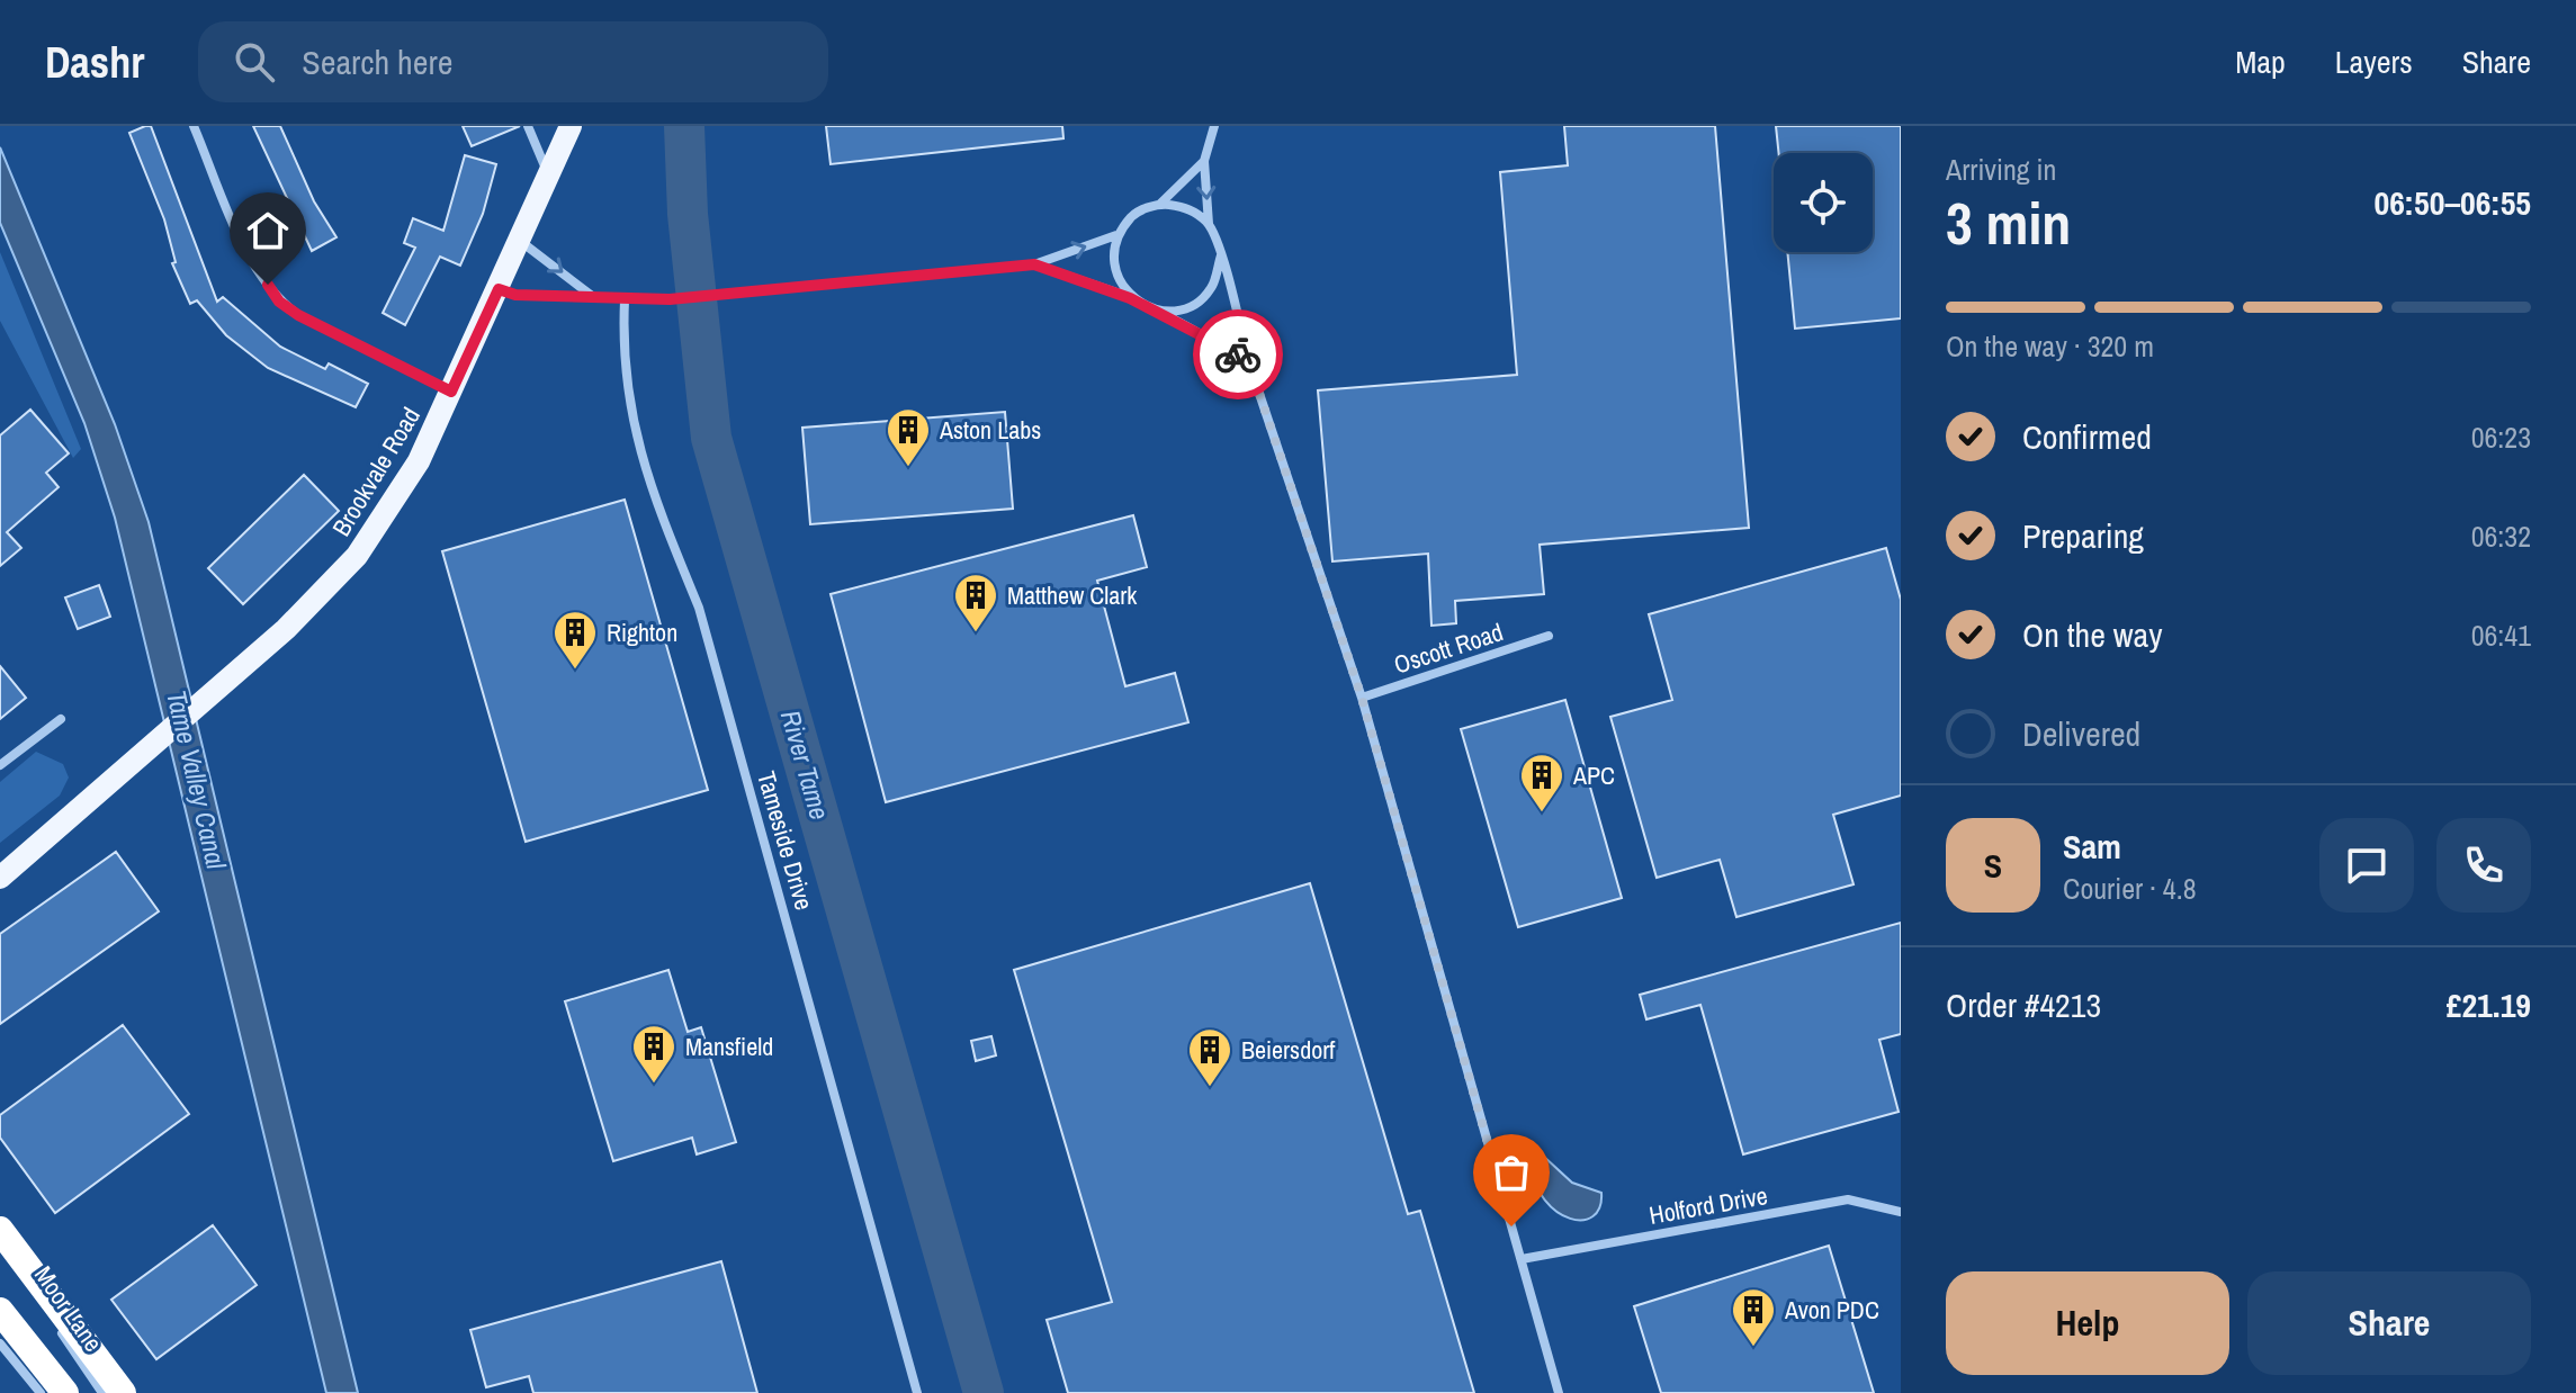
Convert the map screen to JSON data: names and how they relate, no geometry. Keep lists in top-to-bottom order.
{
  "streets": {
    "main road": ["Brookvale Road"],
    "street": [
      "Oscott Road",
      "Tameside Drive",
      "Holford Drive",
      "Moor Lane"
    ]
  },
  "water": ["River Tame", "Tame Valley Canal"],
  "places": {
    "building": [
      "Aston Labs",
      "Matthew Clark",
      "Righton",
      "APC",
      "Mansfield",
      "Beiersdorf",
      "Avon PDC"
    ]
  },
  "page": {
    "header": "Dashr",
    "search": "Search here",
    "nav": ["Map", "Layers", "Share"],
    "heading": ["3 min", "Arriving in", "06:50–06:55"],
    "panel": [
      "Sam",
      "Courier · 4.8",
      "Order #4213",
      "£21.19"
    ],
    "bar": "On the way · 320 m",
    "list": [
      ["Confirmed", "06:23"],
      ["Preparing", "06:32"],
      ["On the way", "06:41"],
      "Delivered"
    ],
    "round": "S",
    "buttons": ["Help", "Share"]
  }
}
